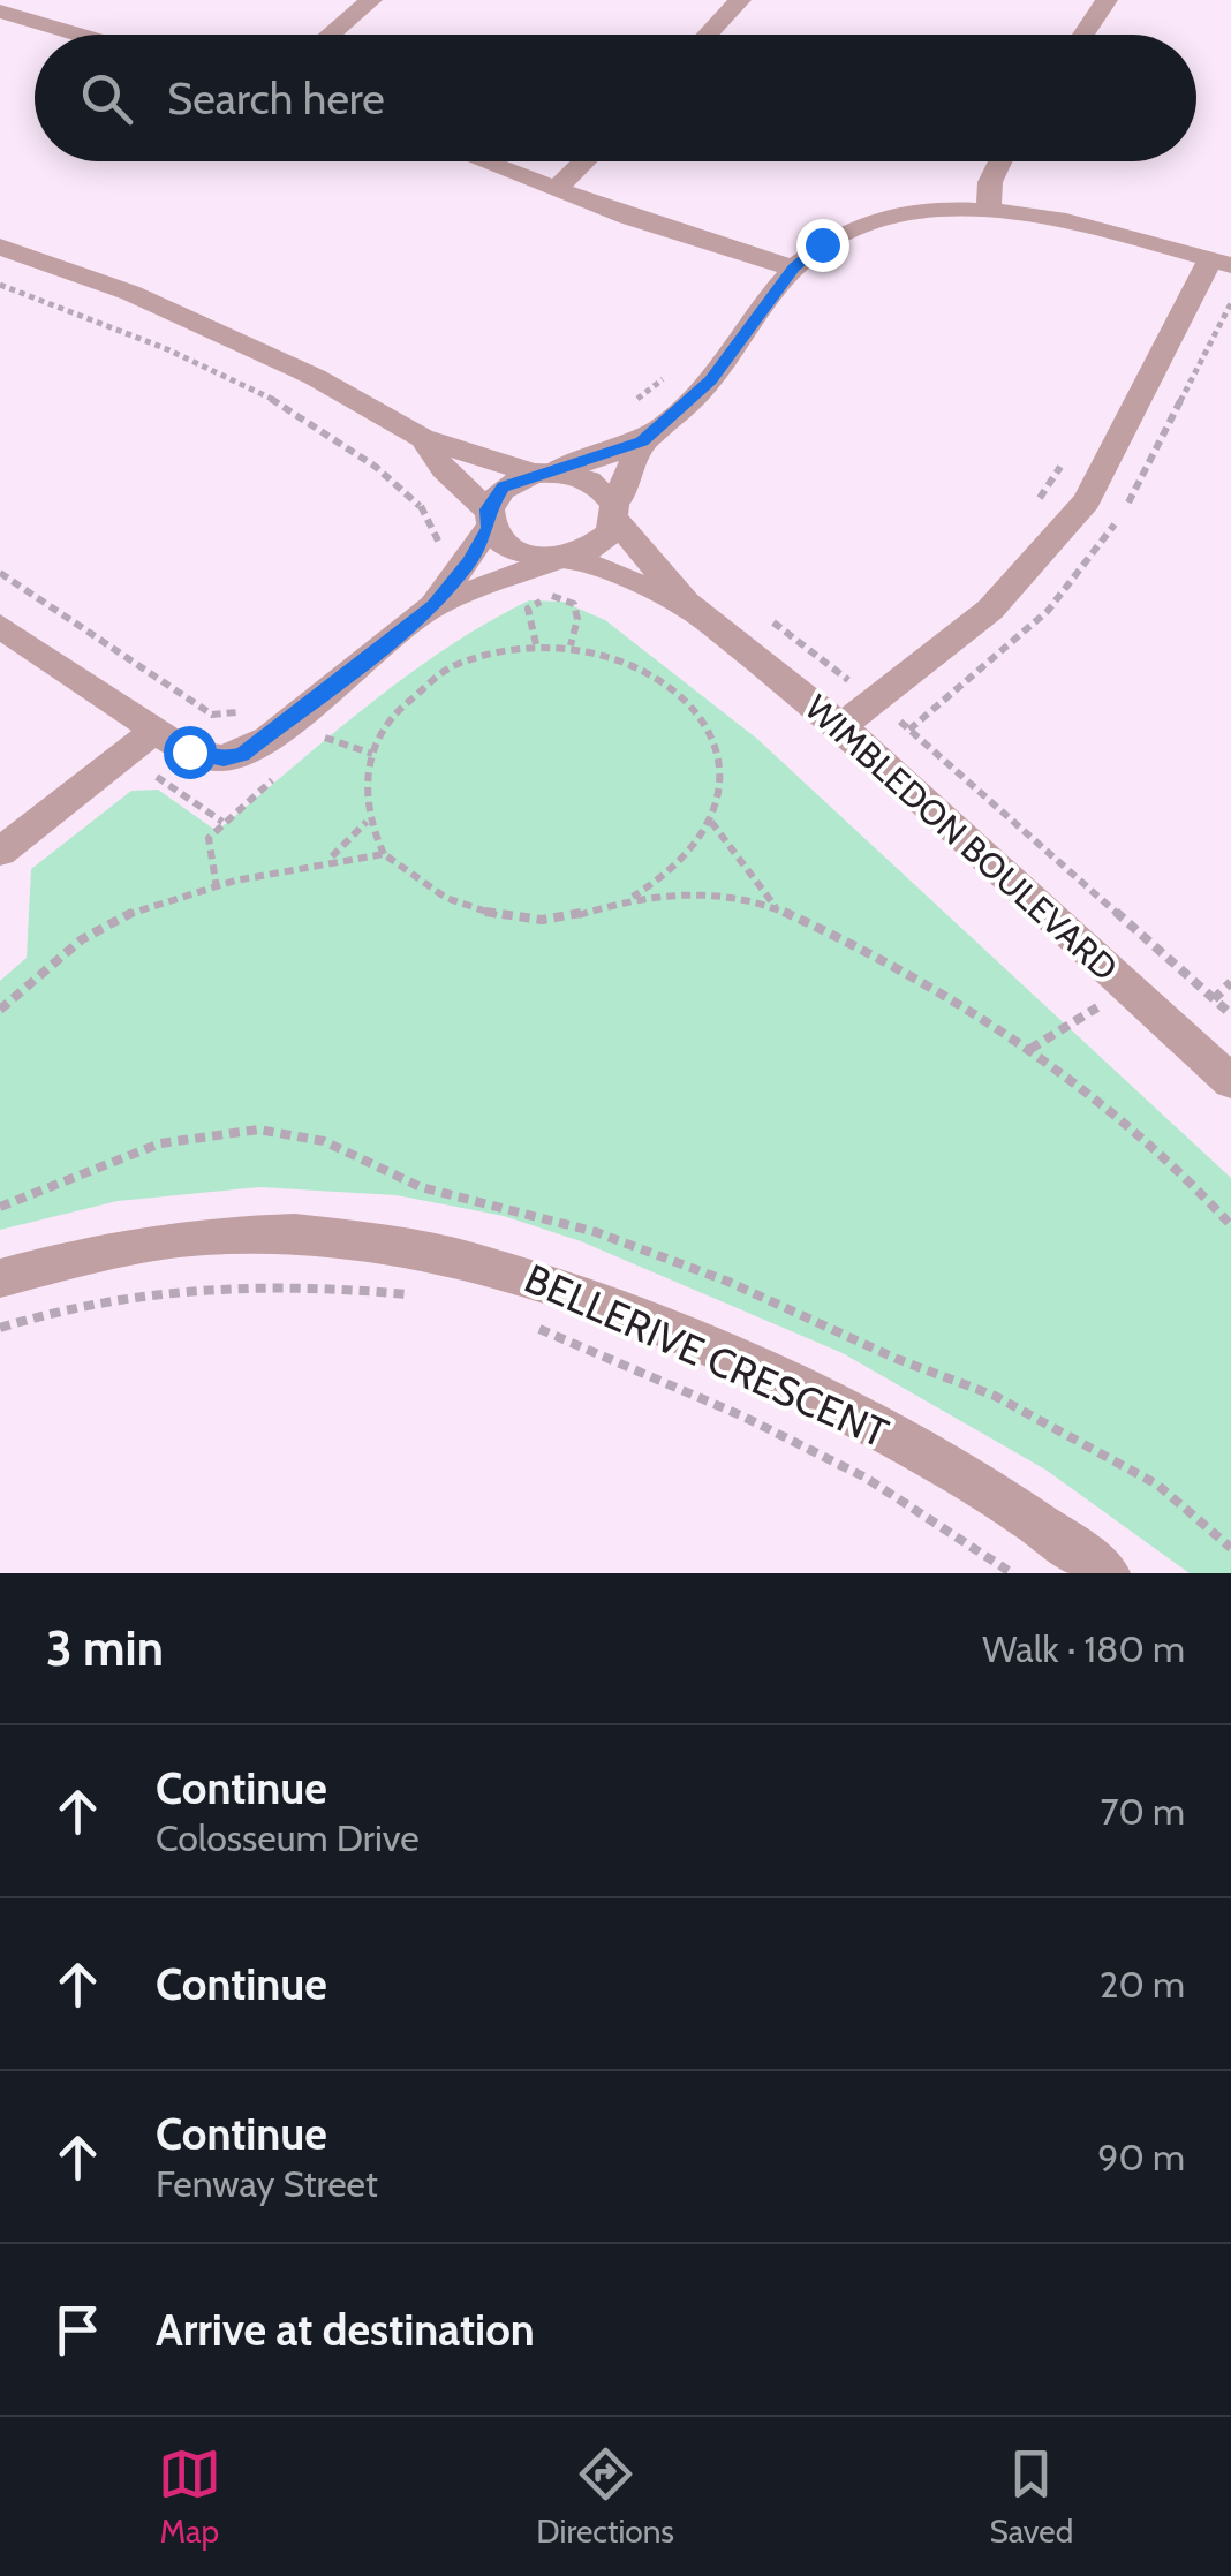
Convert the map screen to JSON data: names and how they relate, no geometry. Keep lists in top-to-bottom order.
{
  "streets": {
    "street": ["WIMBLEDON BOULEVARD", "BELLERIVE CRESCENT"]
  },
  "page": {
    "search": "Search here",
    "heading": ["3 min", "Walk · 180 m"],
    "list": [
      ["Continue", "Colosseum Drive", "70 m"],
      ["Continue", "20 m"],
      ["Continue", "Fenway Street", "90 m"],
      "Arrive at destination"
    ],
    "nav": ["Map", "Directions", "Saved"]
  }
}
